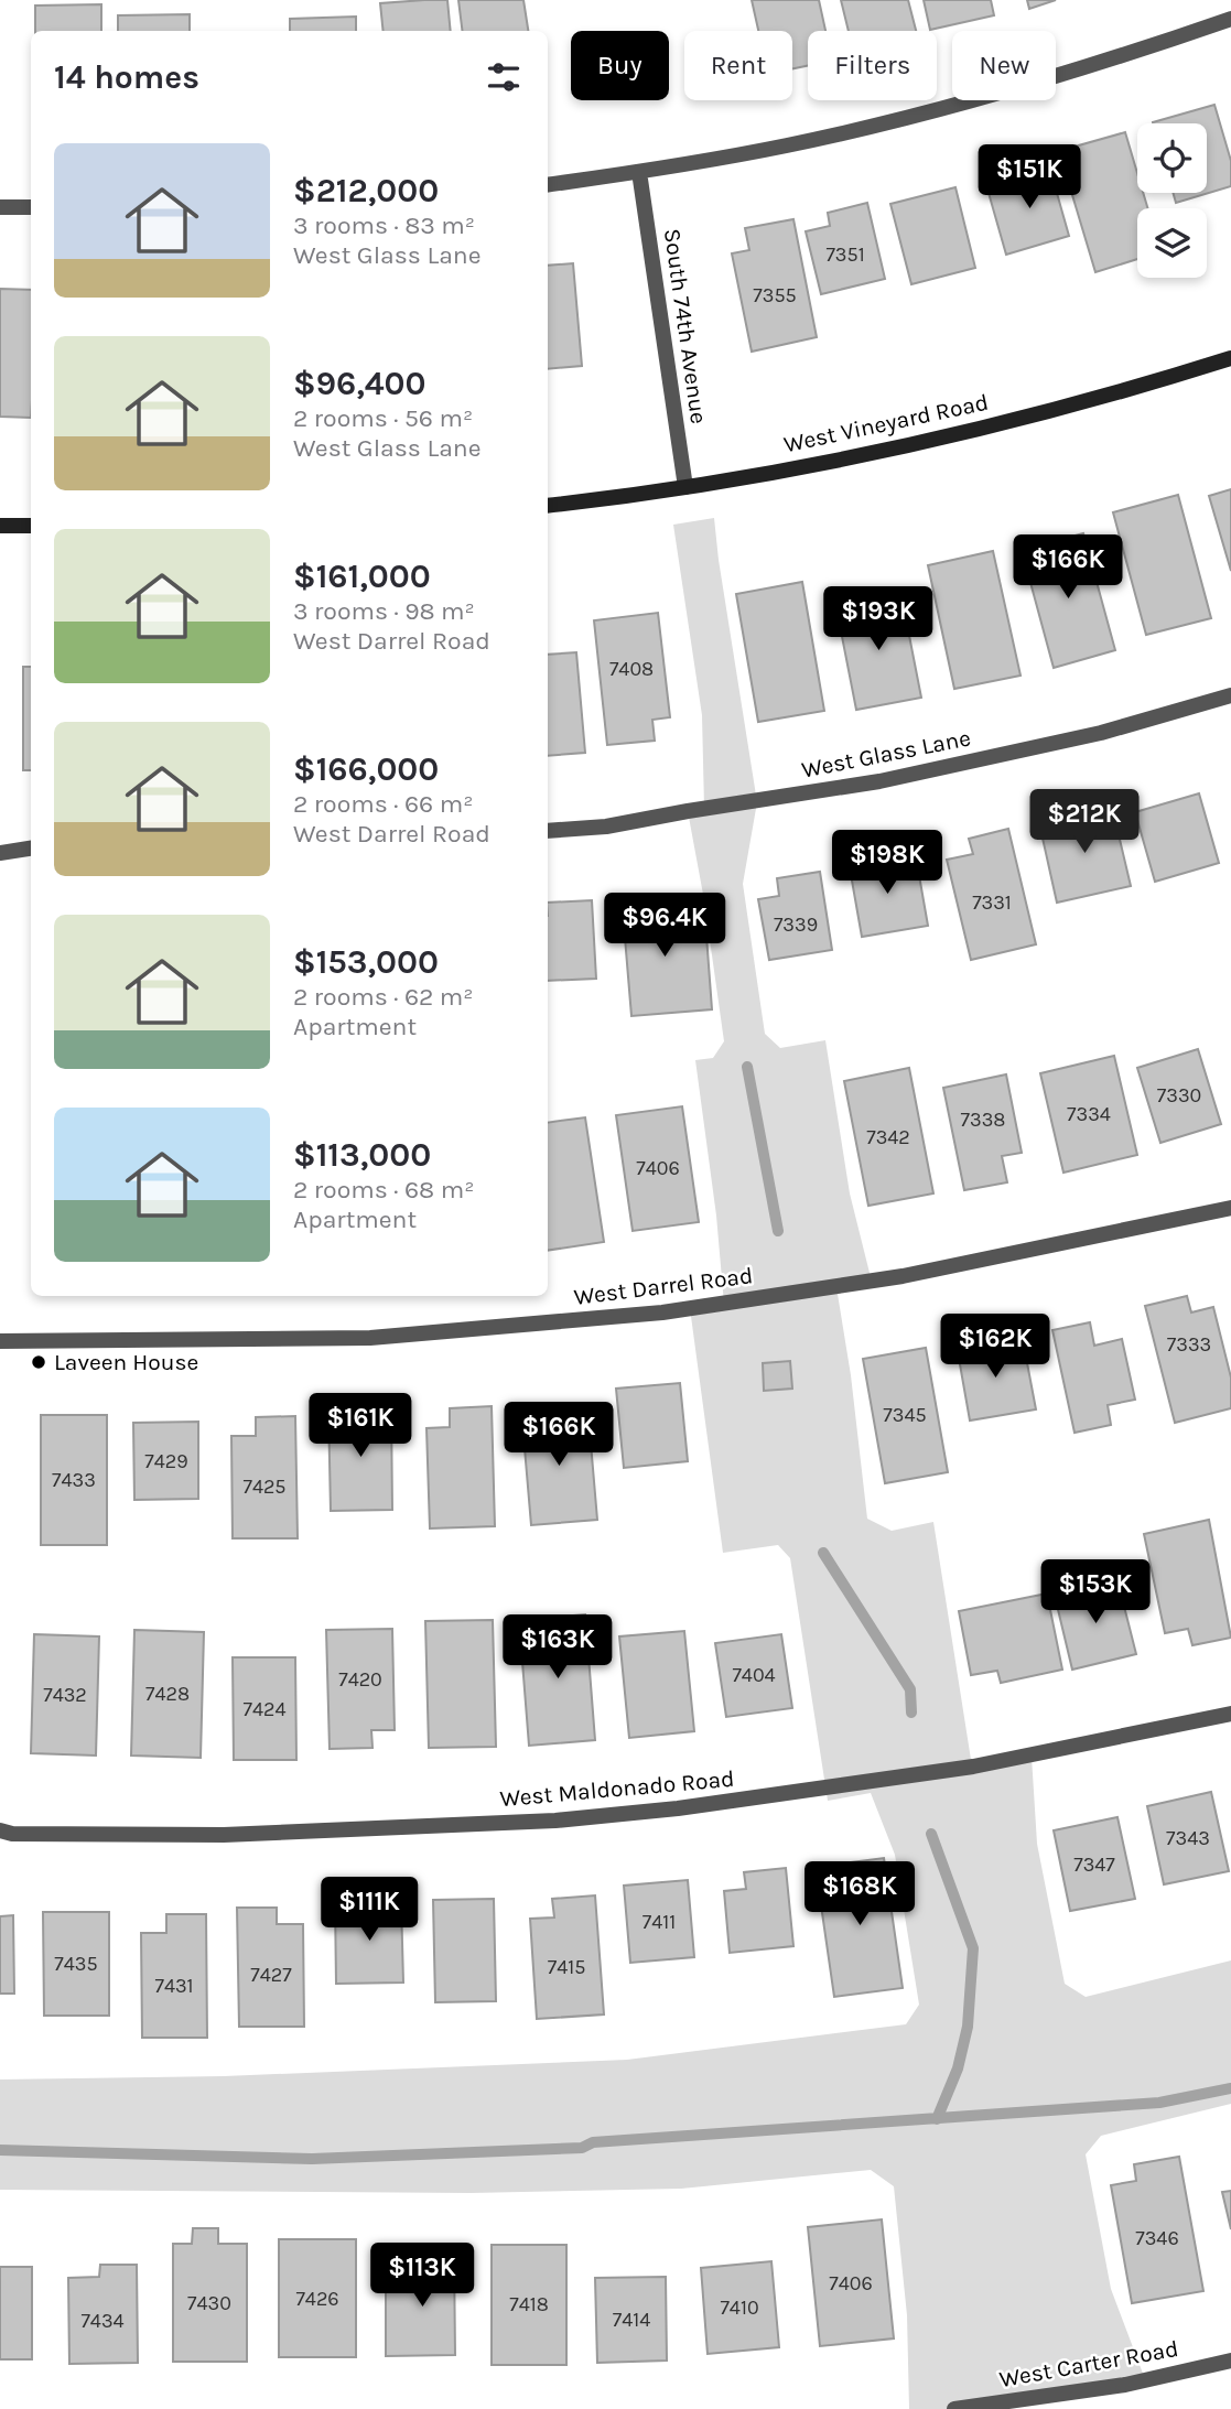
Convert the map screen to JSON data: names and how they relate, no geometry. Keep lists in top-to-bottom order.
{
  "streets": {
    "street": [
      "South 74th Avenue",
      "West Vineyard Road",
      "West Glass Lane",
      "West Darrel Road",
      "West Maldonado Road",
      "West Carter Road"
    ]
  },
  "crossings": [
    ["South 74th Avenue", "West Vineyard Road"]
  ],
  "places": ["Laveen House"],
  "house_numbers": [
    "7351",
    "7355",
    "7408",
    "7331",
    "7339",
    "7330",
    "7334",
    "7338",
    "7342",
    "7406",
    "7333",
    "7345",
    "7429",
    "7433",
    "7425",
    "7404",
    "7420",
    "7428",
    "7432",
    "7424",
    "7343",
    "7347",
    "7411",
    "7435",
    "7415",
    "7427",
    "7431",
    "7346",
    "7406",
    "7426",
    "7430",
    "7418",
    "7410",
    "7414",
    "7434"
  ],
  "page": {
    "chip": [
      "Buy",
      "Rent",
      "Filters",
      "New"
    ],
    "heading": "14 homes",
    "list": [
      {
        "name": "$212,000",
        "note": "3 rooms · 83 m² · West Glass Lane"
      },
      {
        "name": "$96,400",
        "note": "2 rooms · 56 m² · West Glass Lane"
      },
      {
        "name": "$161,000",
        "note": "3 rooms · 98 m² · West Darrel Road"
      },
      {
        "name": "$166,000",
        "note": "2 rooms · 66 m² · West Darrel Road"
      },
      {
        "name": "$153,000",
        "note": "2 rooms · 62 m² · Apartment"
      },
      {
        "name": "$113,000",
        "note": "2 rooms · 68 m² · Apartment"
      }
    ],
    "price": [
      "$151K",
      "$166K",
      "$193K",
      "$212K",
      "$198K",
      "$96.4K",
      "$162K",
      "$161K",
      "$166K",
      "$153K",
      "$163K",
      "$168K",
      "$111K",
      "$113K"
    ]
  }
}
